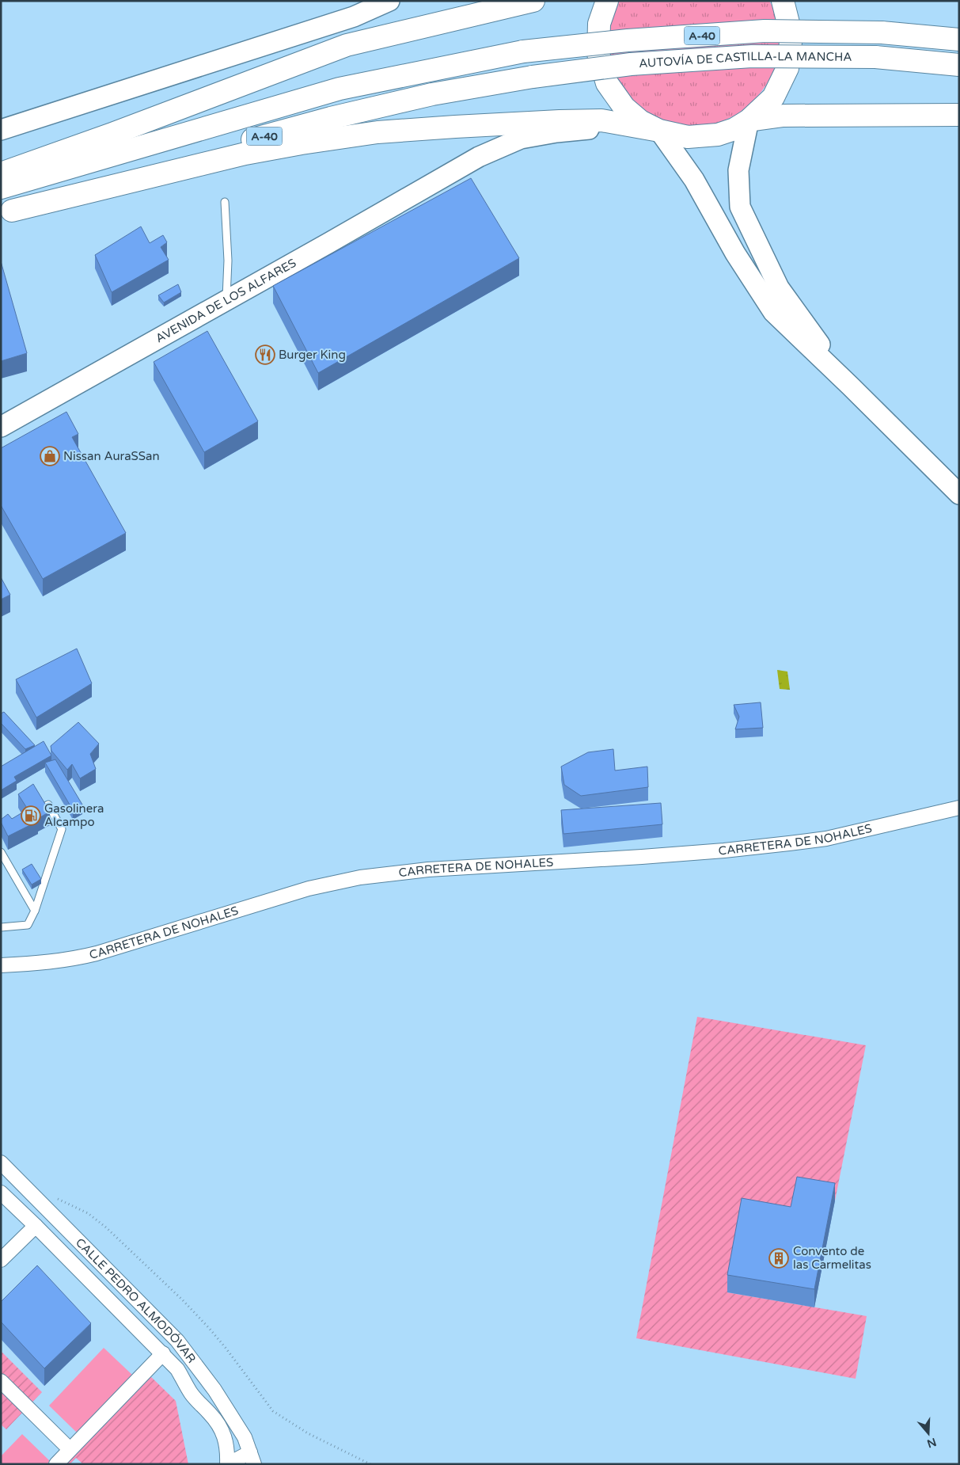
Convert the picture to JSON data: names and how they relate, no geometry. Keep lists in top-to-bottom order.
{
  "streets": {
    "highway": ["A-40", "AUTOVÍA DE CASTILLA-LA MANCHA"],
    "street": ["AVENIDA DE LOS ALFARES", "CARRETERA DE NOHALES", "CALLE PEDRO ALMODÓVAR"]
  },
  "places": {
    "restaurant": ["Burger King"],
    "shop": ["Nissan AuraSSan"],
    "fuel station": ["Gasolinera Alcampo"],
    "building": ["Convento de las Carmelitas"]
  },
  "north": "bottom"
}
